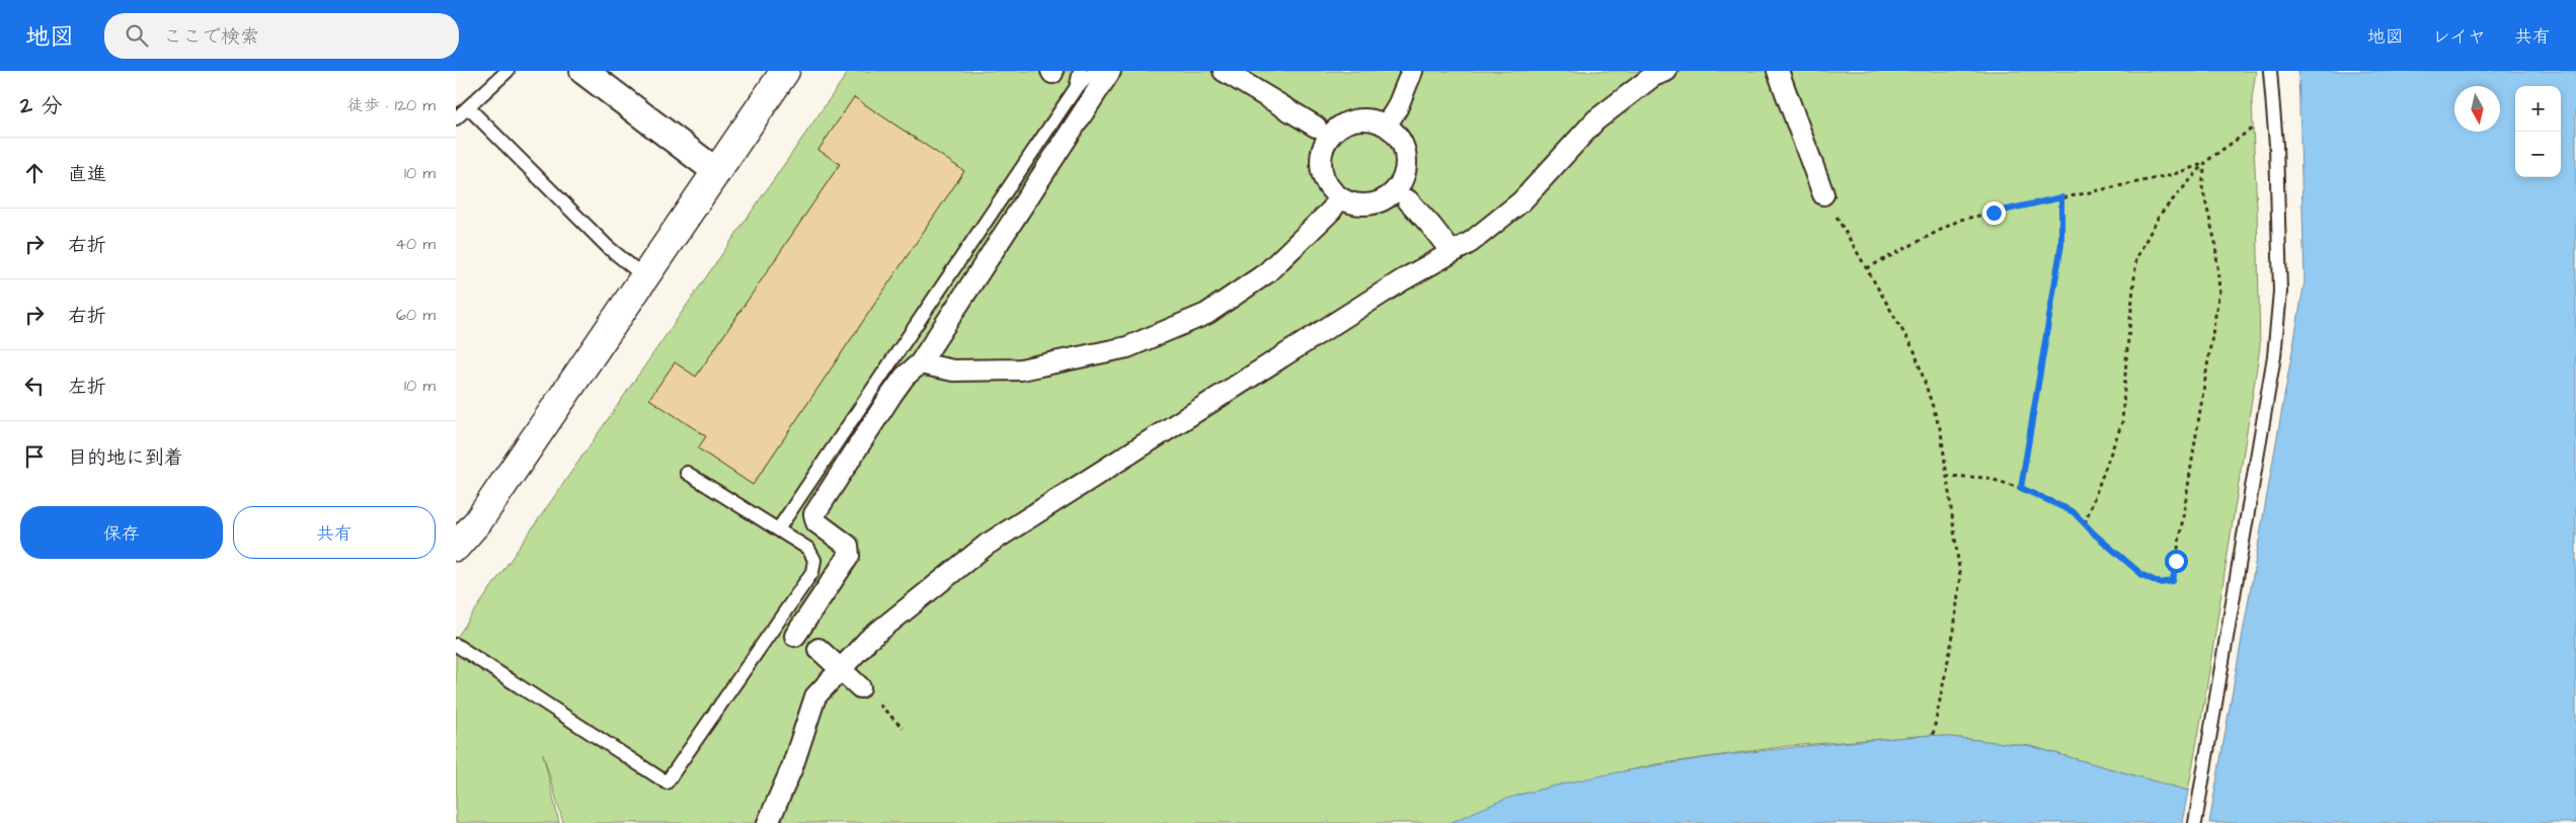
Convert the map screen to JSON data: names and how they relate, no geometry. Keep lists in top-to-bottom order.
{
  "north": "bottom",
  "page": {
    "header": "地図",
    "search": "ここで検索",
    "nav": ["地図", "レイヤ", "共有"],
    "heading": ["2 分", "徒歩 · 120 m"],
    "map_buttons": ["+", "−"],
    "list": [
      ["直進", "10 m"],
      ["右折", "40 m"],
      ["右折", "60 m"],
      ["左折", "10 m"],
      "目的地に到着"
    ],
    "buttons": ["保存", "共有"]
  }
}
